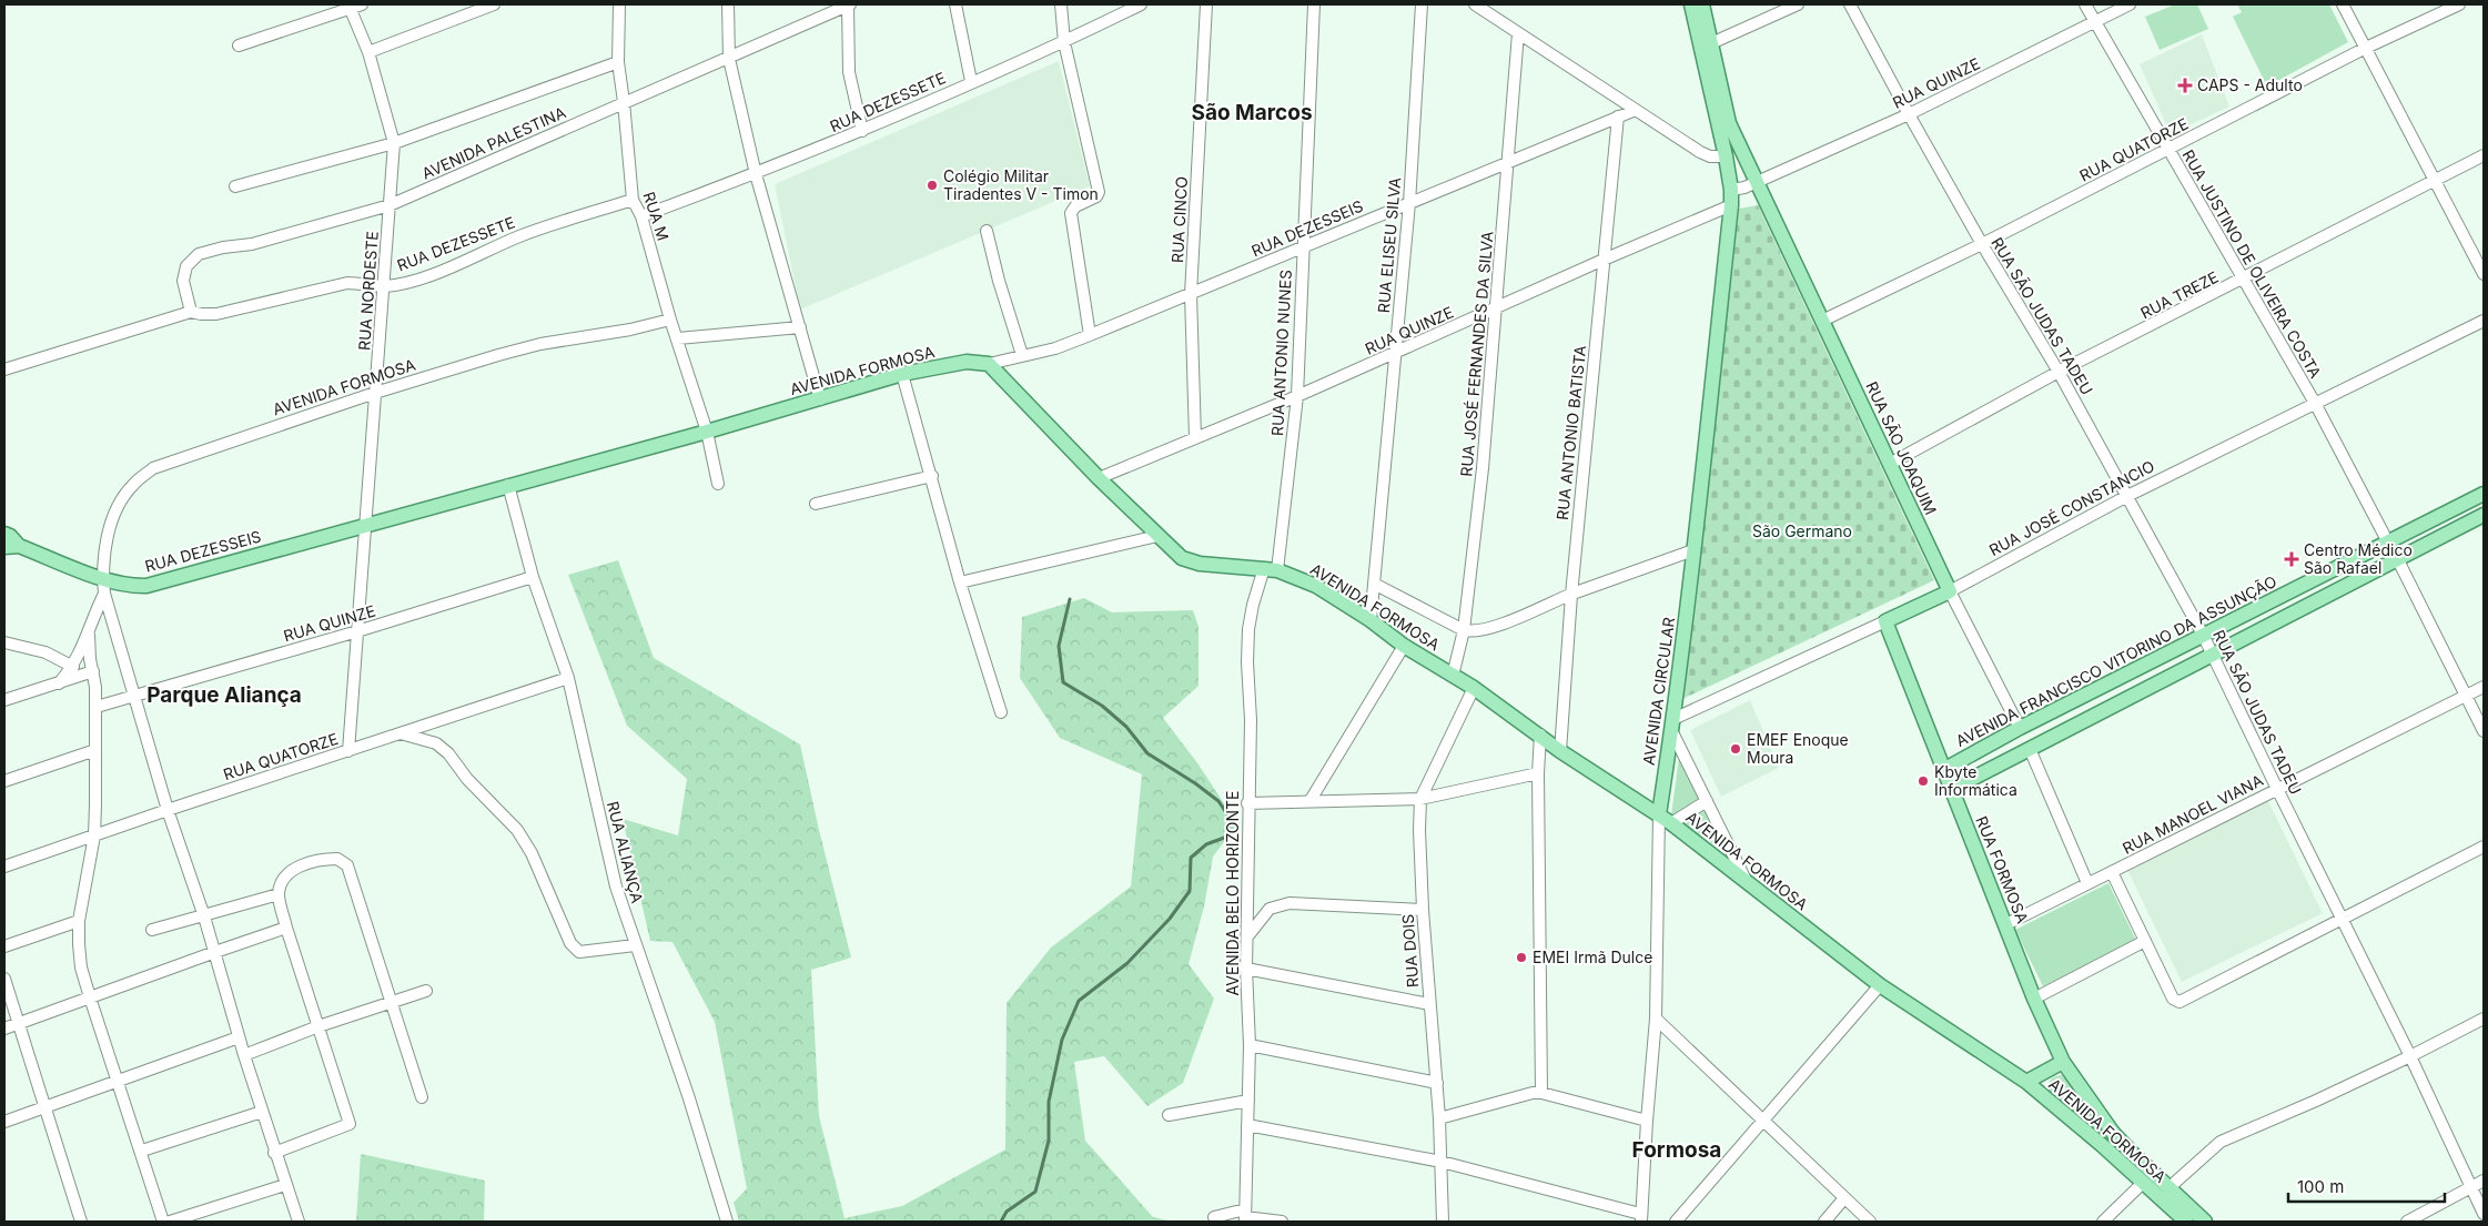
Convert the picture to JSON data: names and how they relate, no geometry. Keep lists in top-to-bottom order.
{
  "streets": {
    "main road": [
      "RUA DEZESSEIS",
      "AVENIDA FORMOSA",
      "RUA SÃO JOAQUIM",
      "RUA JOSÉ CONSTANCIO",
      "AVENIDA FRANCISCO VITORINO DA ASSUNÇÃO",
      "AVENIDA CIRCULAR",
      "RUA FORMOSA"
    ],
    "street": [
      "RUA QUINZE",
      "RUA DEZESSETE",
      "AVENIDA PALESTINA",
      "RUA QUATORZE",
      "RUA M",
      "RUA CINCO",
      "RUA ELISEU SILVA",
      "RUA JUSTINO DE OLIVEIRA COSTA",
      "RUA NORDESTE",
      "RUA TREZE",
      "RUA SÃO JUDAS TADEU",
      "RUA ANTONIO NUNES",
      "RUA JOSÉ FERNANDES DA SILVA",
      "RUA ANTONIO BATISTA",
      "RUA MANOEL VIANA",
      "RUA ALIANÇA",
      "AVENIDA BELO HORIZONTE",
      "RUA DOIS"
    ]
  },
  "crossings": [
    ["RUA QUINZE", "RUA CINCO"],
    ["RUA QUINZE", "RUA ELISEU SILVA"],
    ["RUA QUINZE", "RUA JUSTINO DE OLIVEIRA COSTA"],
    ["RUA QUINZE", "RUA NORDESTE"],
    ["RUA QUINZE", "RUA SÃO JUDAS TADEU"],
    ["RUA QUINZE", "RUA ANTONIO NUNES"],
    ["RUA QUINZE", "RUA JOSÉ FERNANDES DA SILVA"],
    ["RUA QUINZE", "AVENIDA FORMOSA"],
    ["RUA QUINZE", "RUA ANTONIO BATISTA"],
    ["RUA QUINZE", "RUA SÃO JOAQUIM"],
    ["RUA QUINZE", "AVENIDA CIRCULAR"],
    ["RUA QUINZE", "RUA ALIANÇA"],
    ["RUA DEZESSETE", "AVENIDA PALESTINA"],
    ["RUA DEZESSETE", "RUA M"],
    ["RUA DEZESSETE", "RUA NORDESTE"],
    ["AVENIDA PALESTINA", "RUA M"],
    ["AVENIDA PALESTINA", "RUA NORDESTE"],
    ["RUA QUATORZE", "RUA JUSTINO DE OLIVEIRA COSTA"],
    ["RUA QUATORZE", "RUA NORDESTE"],
    ["RUA QUATORZE", "RUA SÃO JUDAS TADEU"],
    ["RUA QUATORZE", "AVENIDA FORMOSA"],
    ["RUA QUATORZE", "RUA SÃO JOAQUIM"],
    ["RUA QUATORZE", "RUA ALIANÇA"],
    ["RUA M", "AVENIDA FORMOSA"],
    ["RUA CINCO", "RUA DEZESSEIS"],
    ["RUA DEZESSEIS", "RUA ELISEU SILVA"],
    ["RUA DEZESSEIS", "RUA NORDESTE"],
    ["RUA DEZESSEIS", "RUA ANTONIO NUNES"],
    ["RUA DEZESSEIS", "RUA JOSÉ FERNANDES DA SILVA"],
    ["RUA DEZESSEIS", "AVENIDA FORMOSA"],
    ["RUA DEZESSEIS", "RUA ANTONIO BATISTA"],
    ["RUA ELISEU SILVA", "AVENIDA FORMOSA"],
    ["RUA JUSTINO DE OLIVEIRA COSTA", "RUA TREZE"],
    ["RUA JUSTINO DE OLIVEIRA COSTA", "RUA JOSÉ CONSTANCIO"],
    ["RUA JUSTINO DE OLIVEIRA COSTA", "AVENIDA FRANCISCO VITORINO DA ASSUNÇÃO"],
    ["RUA NORDESTE", "AVENIDA FORMOSA"],
    ["RUA TREZE", "RUA SÃO JUDAS TADEU"],
    ["RUA TREZE", "RUA SÃO JOAQUIM"],
    ["RUA SÃO JUDAS TADEU", "RUA JOSÉ CONSTANCIO"],
    ["RUA SÃO JUDAS TADEU", "AVENIDA FRANCISCO VITORINO DA ASSUNÇÃO"],
    ["RUA SÃO JUDAS TADEU", "RUA MANOEL VIANA"],
    ["RUA ANTONIO NUNES", "AVENIDA FORMOSA"],
    ["RUA ANTONIO NUNES", "AVENIDA BELO HORIZONTE"],
    ["RUA JOSÉ FERNANDES DA SILVA", "AVENIDA FORMOSA"],
    ["AVENIDA FORMOSA", "RUA ANTONIO BATISTA"],
    ["AVENIDA FORMOSA", "AVENIDA CIRCULAR"],
    ["AVENIDA FORMOSA", "RUA ALIANÇA"],
    ["AVENIDA FORMOSA", "RUA FORMOSA"],
    ["AVENIDA FORMOSA", "AVENIDA BELO HORIZONTE"],
    ["AVENIDA FORMOSA", "RUA DOIS"],
    ["RUA SÃO JOAQUIM", "RUA JOSÉ CONSTANCIO"],
    ["RUA SÃO JOAQUIM", "AVENIDA FRANCISCO VITORINO DA ASSUNÇÃO"],
    ["RUA JOSÉ CONSTANCIO", "AVENIDA CIRCULAR"],
    ["RUA JOSÉ CONSTANCIO", "RUA FORMOSA"],
    ["AVENIDA FRANCISCO VITORINO DA ASSUNÇÃO", "RUA FORMOSA"],
    ["RUA MANOEL VIANA", "RUA FORMOSA"]
  ],
  "districts": ["São Marcos", "Parque Aliança", "Formosa"],
  "parks": ["São Germano"],
  "places": {
    "health": ["CAPS - Adulto", "Centro Médico São Rafael"],
    "other": [
      "Colégio Militar Tiradentes V - Timon",
      "EMEF Enoque Moura",
      "Kbyte Informática",
      "EMEI Irmã Dulce"
    ]
  },
  "scale_bar": "100 m"
}
